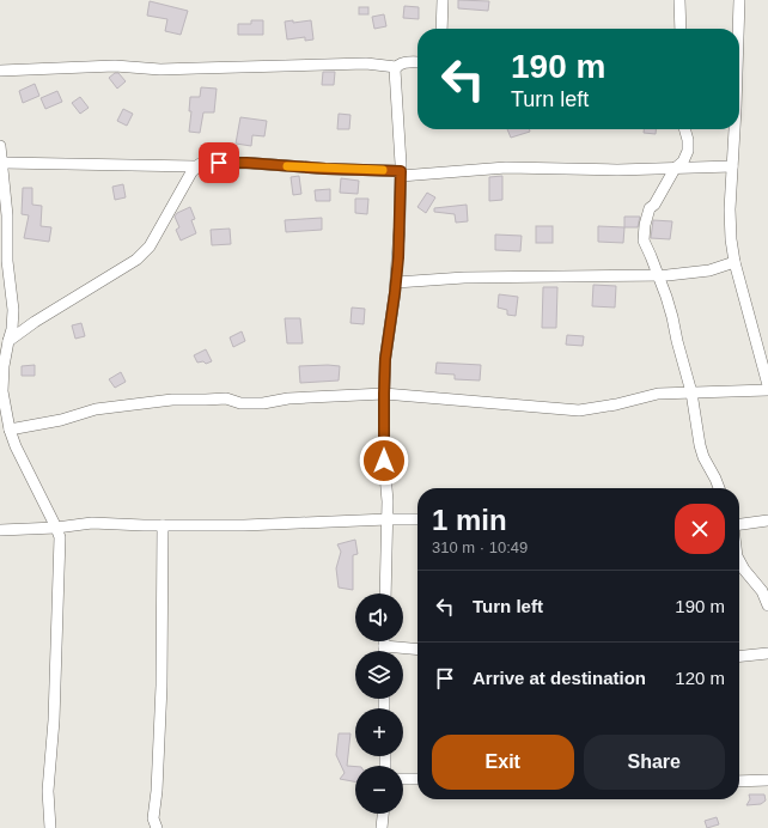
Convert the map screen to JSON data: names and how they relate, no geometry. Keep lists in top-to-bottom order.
{
  "page": {
    "turn": ["190 m", "Turn left"],
    "heading": ["1 min", "310 m · 10:49"],
    "list": [
      {
        "name": "Turn left",
        "value": "190 m"
      },
      {
        "name": "Arrive at destination",
        "value": "120 m"
      }
    ],
    "map_buttons": ["+", "−"],
    "buttons": ["Exit", "Share"]
  }
}
